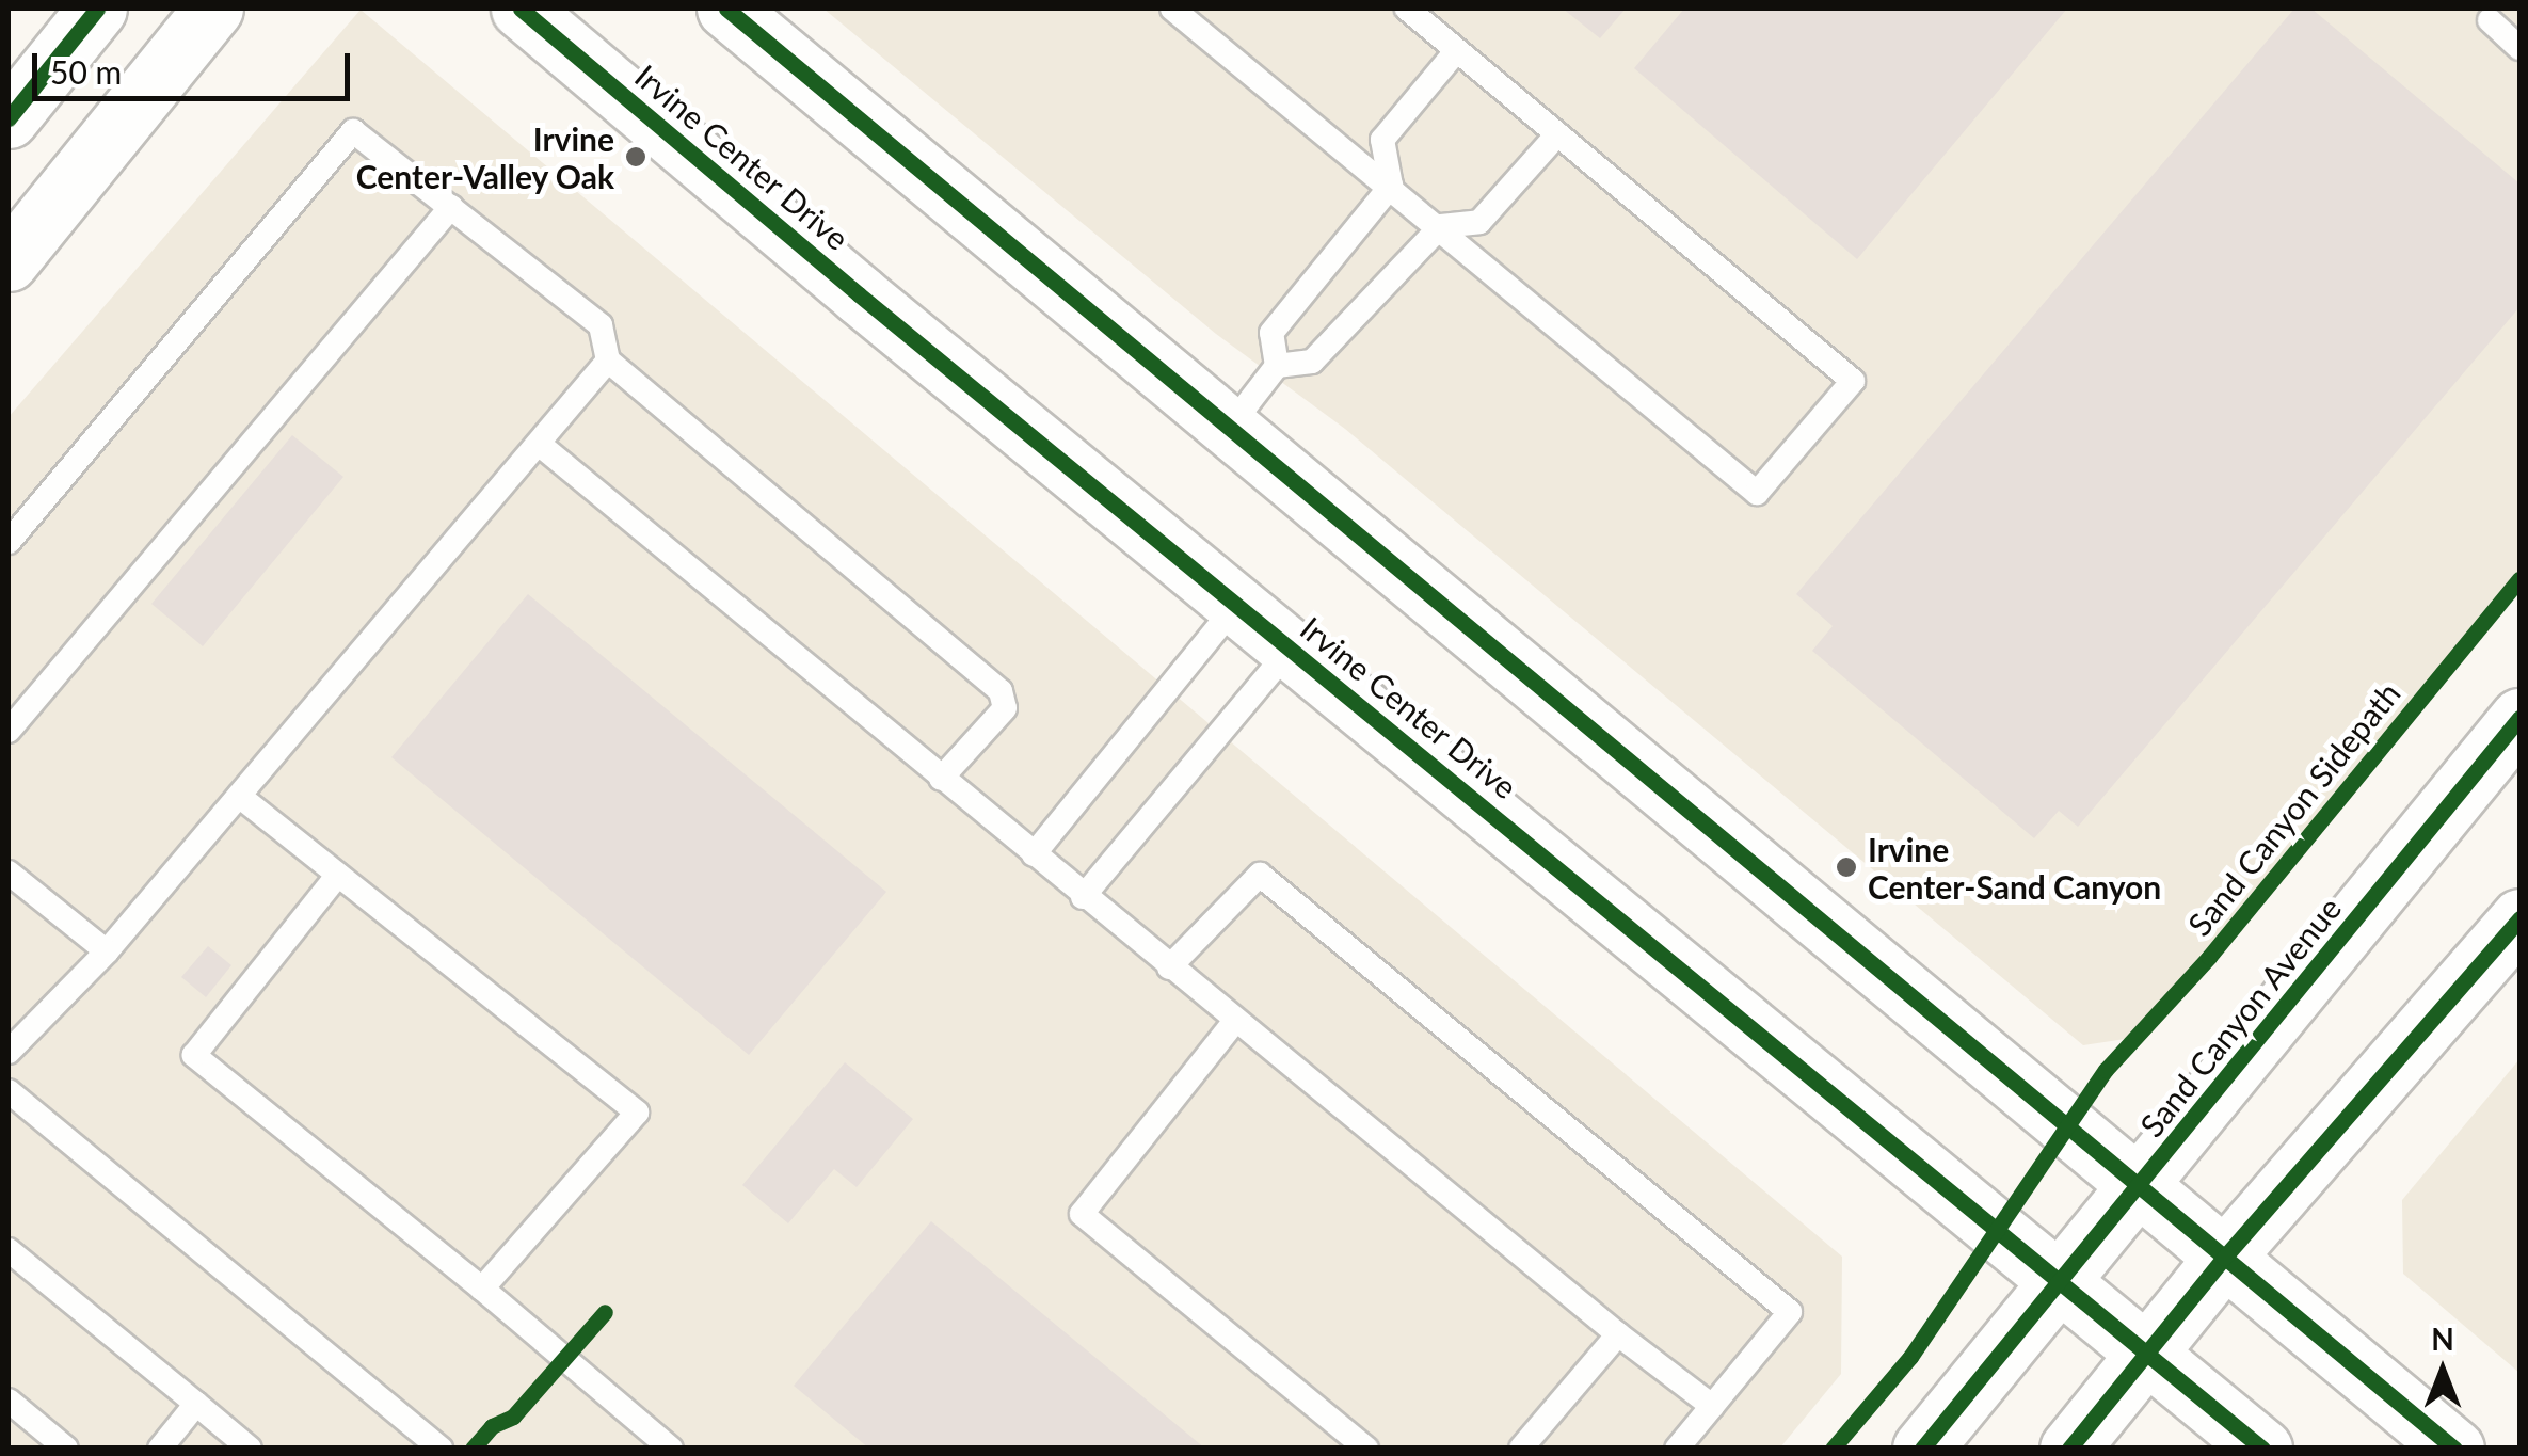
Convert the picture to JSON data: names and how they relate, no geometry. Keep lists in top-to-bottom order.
{
  "streets": {
    "main road": ["Irvine Center Drive", "Sand Canyon Avenue"],
    "cycle path": ["Sand Canyon Sidepath"]
  },
  "crossings": [
    ["Irvine Center Drive", "Sand Canyon Avenue"]
  ],
  "places": ["Irvine Center-Valley Oak", "Irvine Center-Sand Canyon"],
  "scale_bar": "50 m",
  "north": "top"
}
